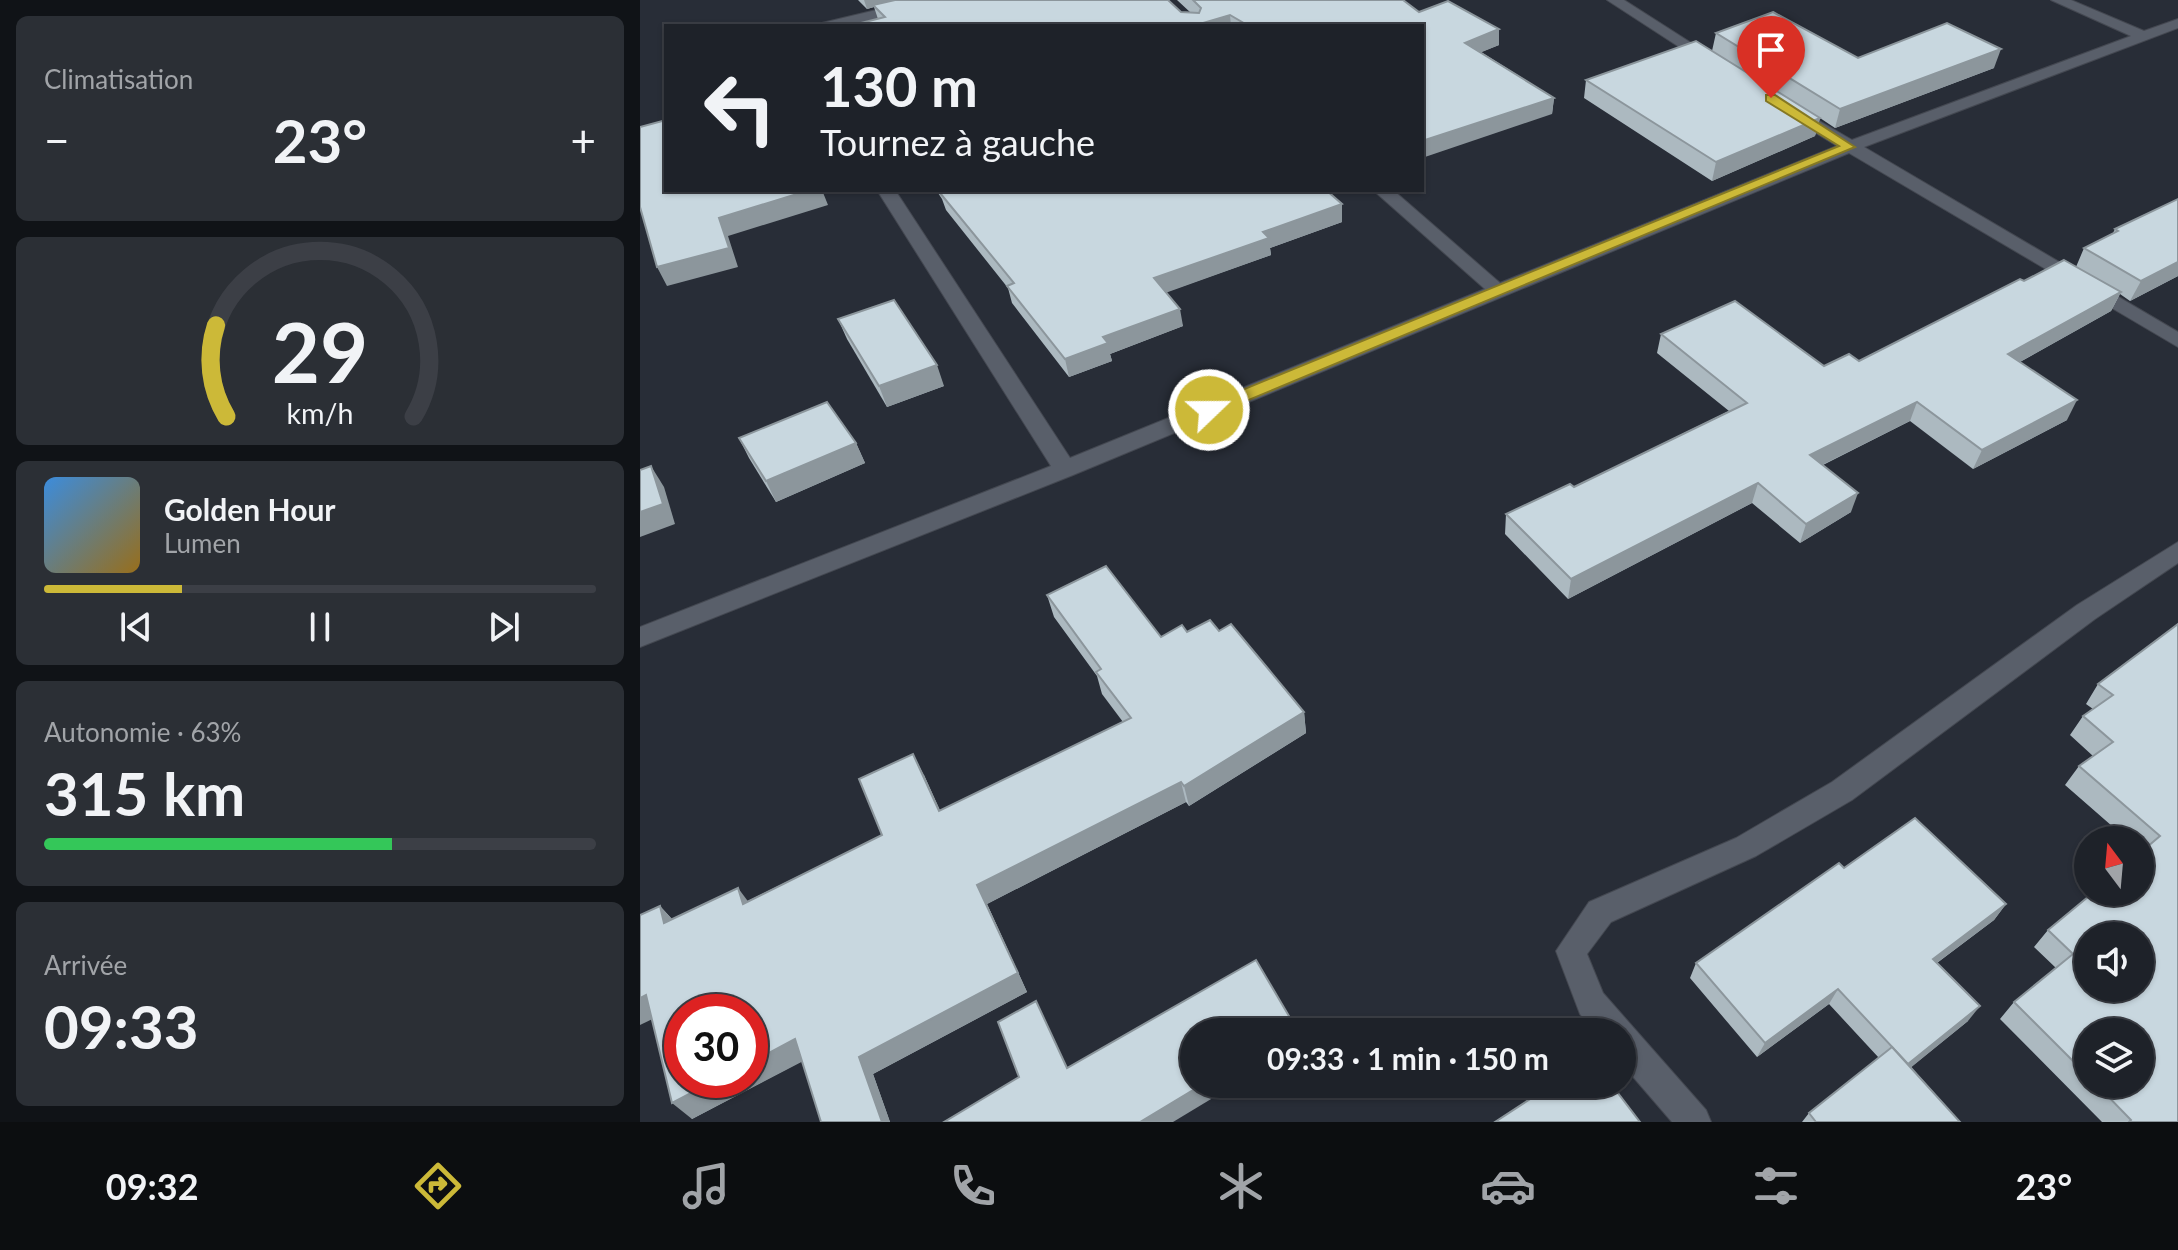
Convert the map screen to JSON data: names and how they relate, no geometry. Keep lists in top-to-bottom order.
{
  "north": "top",
  "page": {
    "tile": [
      "Climatisation",
      ["Autonomie · 63%", "315 km"],
      ["Arrivée", "09:33"]
    ],
    "turn": ["130 m", "Tournez à gauche"],
    "heat": ["−", "23°", "+"],
    "song": ["Golden Hour", "Lumen"],
    "limit": "30",
    "trip": "09:33 · 1 min · 150 m",
    "tabs": ["09:32", "23°"],
    "gauge": ["29", "km/h"]
  }
}
